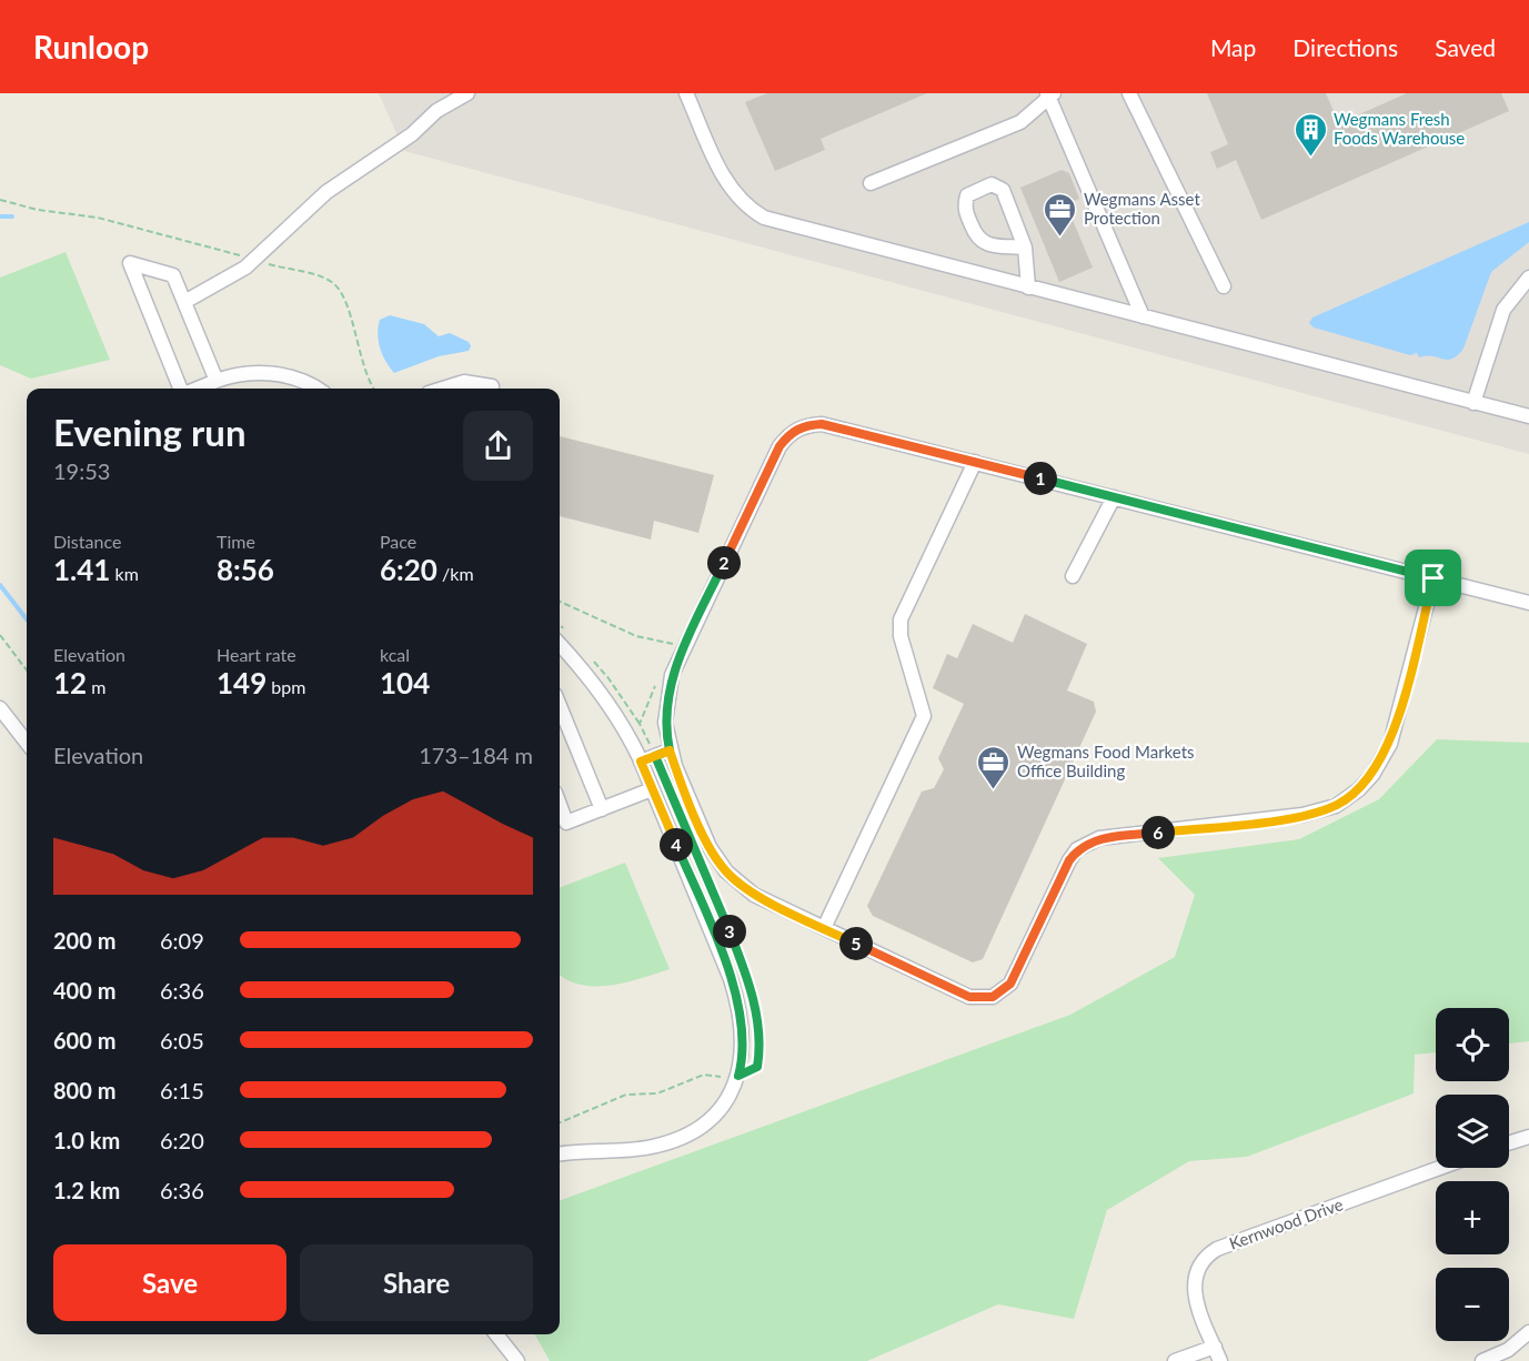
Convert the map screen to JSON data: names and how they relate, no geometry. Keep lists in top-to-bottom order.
{
  "streets": {
    "street": ["Kernwood Drive"]
  },
  "places": {
    "building": ["Wegmans Fresh Foods Warehouse"],
    "office": ["Wegmans Asset Protection", "Wegmans Food Markets Office Building"]
  },
  "page": {
    "header": "Runloop",
    "nav": ["Map", "Directions", "Saved"],
    "heading": ["Evening run", "19:53"],
    "pins": [
      "1",
      "2",
      "6",
      "4",
      "3",
      "5"
    ],
    "stats": [
      ["Distance", "1.41 km"],
      ["Time", "8:56"],
      ["Pace", "6:20 /km"],
      ["Elevation", "12 m"],
      ["Heart rate", "149 bpm"],
      ["kcal", "104"]
    ],
    "chart": ["Elevation", "173–184 m"],
    "list": [
      {
        "name": "200 m",
        "note": "6:09"
      },
      {
        "name": "400 m",
        "note": "6:36"
      },
      {
        "name": "600 m",
        "note": "6:05"
      },
      {
        "name": "800 m",
        "note": "6:15"
      },
      {
        "name": "1.0 km",
        "note": "6:20"
      },
      {
        "name": "1.2 km",
        "note": "6:36"
      }
    ],
    "map_buttons": ["+", "−"],
    "buttons": ["Save", "Share"]
  }
}
